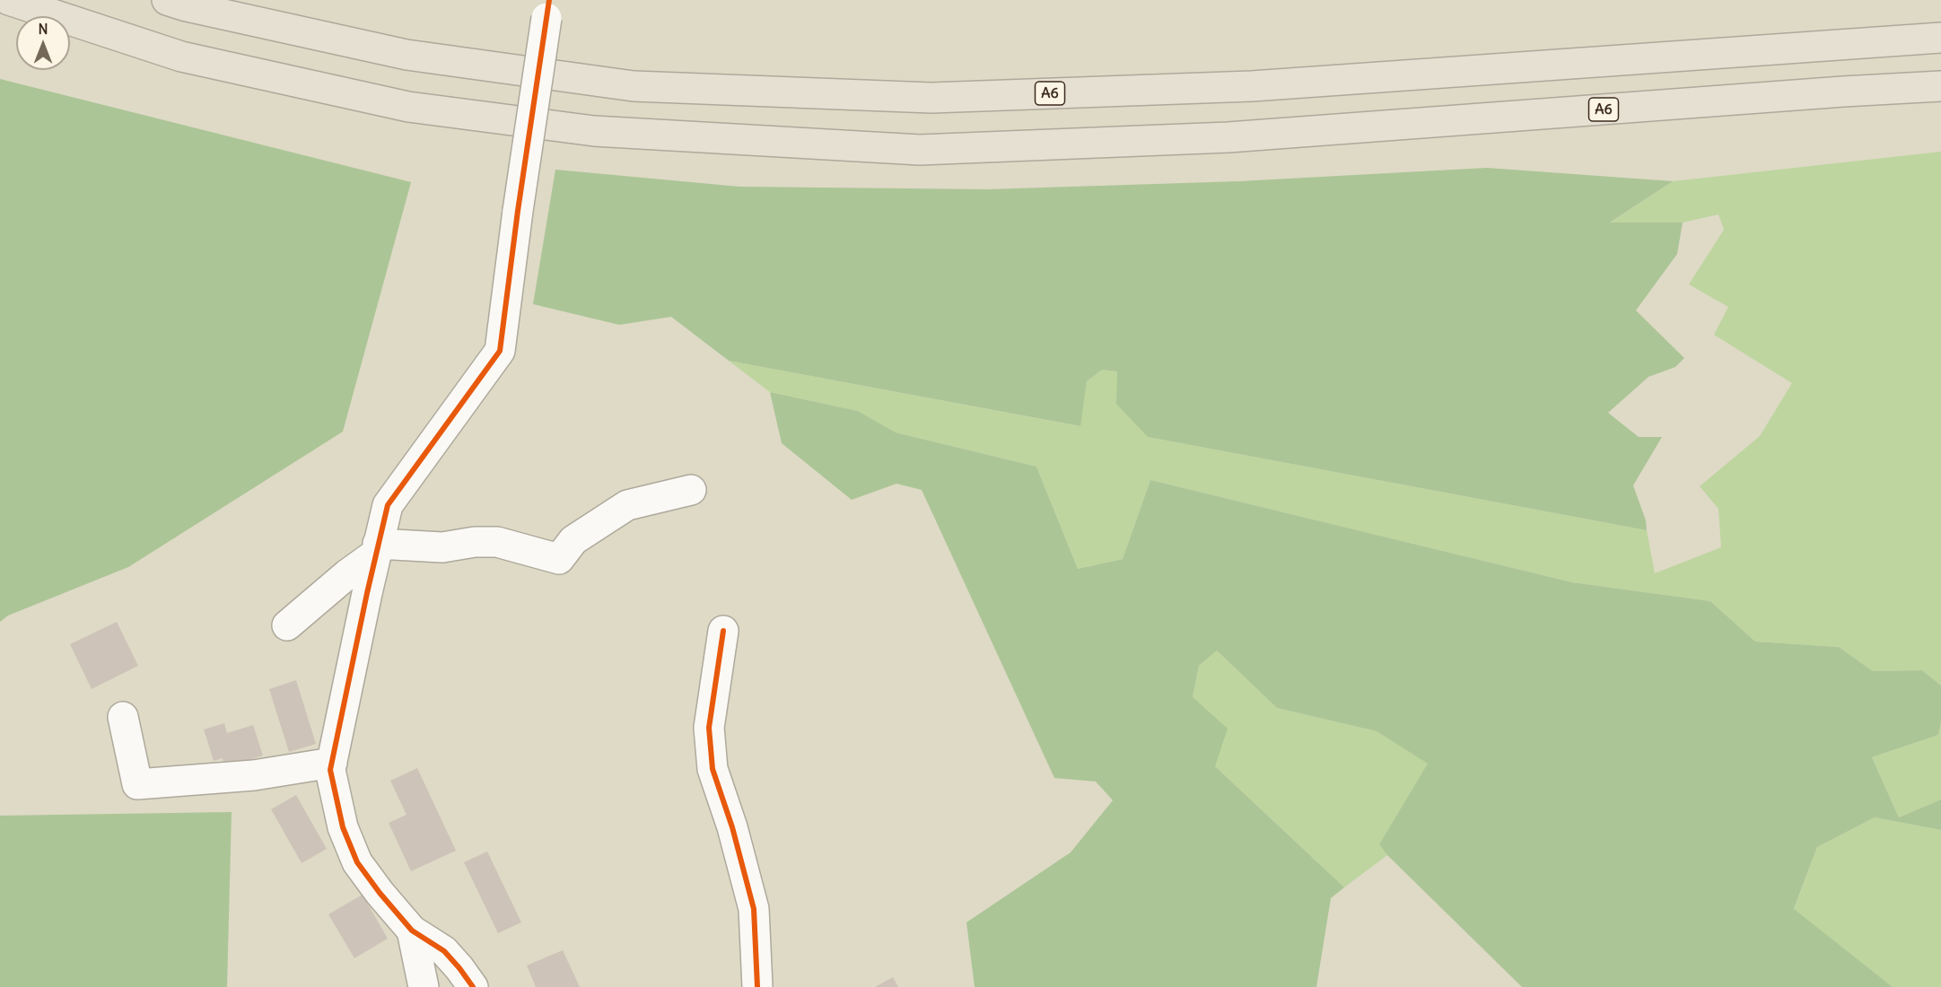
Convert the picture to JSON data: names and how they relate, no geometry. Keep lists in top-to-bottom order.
{
  "streets": {
    "highway": ["A6"]
  },
  "north": "top"
}
